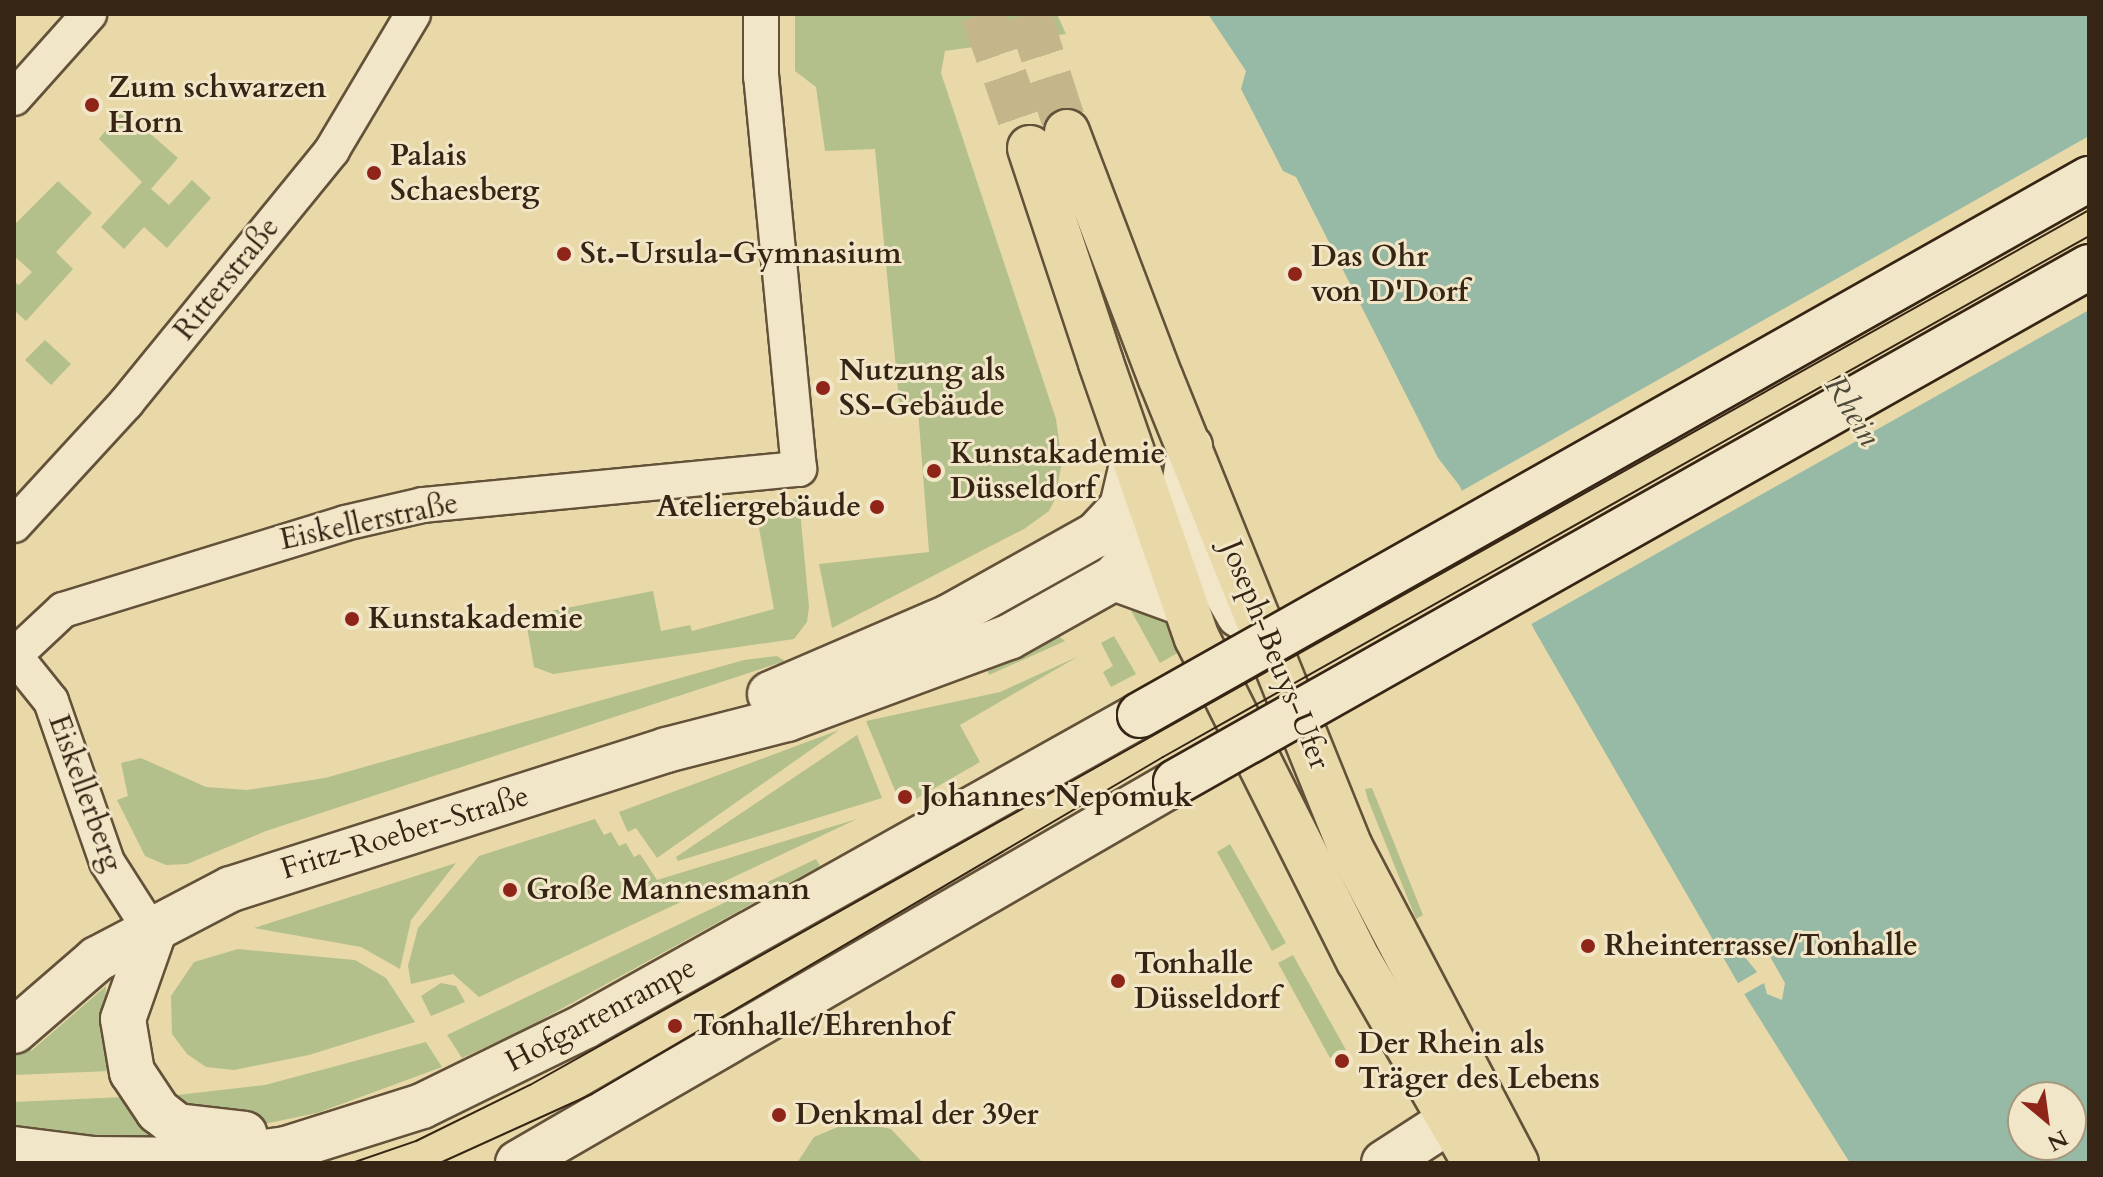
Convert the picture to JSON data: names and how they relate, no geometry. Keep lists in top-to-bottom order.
{
  "streets": {
    "main road": ["Joseph-Beuys-Ufer", "Fritz-Roeber-Straße", "Hofgartenrampe"],
    "street": ["Ritterstraße", "Eiskellerstraße", "Eiskellerberg"]
  },
  "crossings": [
    ["Eiskellerstraße", "Eiskellerberg"],
    ["Joseph-Beuys-Ufer", "Fritz-Roeber-Straße"],
    ["Eiskellerberg", "Fritz-Roeber-Straße"]
  ],
  "water": ["Rhein"],
  "places": [
    "Zum schwarzen Horn",
    "Palais Schaesberg",
    "St.-Ursula-Gymnasium",
    "Das Ohr von D'Dorf",
    "Nutzung als SS-Gebäude",
    "Kunstakademie Düsseldorf",
    "Ateliergebäude",
    "Kunstakademie",
    "Johannes Nepomuk",
    "Große Mannesmann",
    "Rheinterrasse/Tonhalle",
    "Tonhalle Düsseldorf",
    "Tonhalle/Ehrenhof",
    "Der Rhein als Träger des Lebens",
    "Denkmal der 39er"
  ],
  "north": "bottom right"
}
